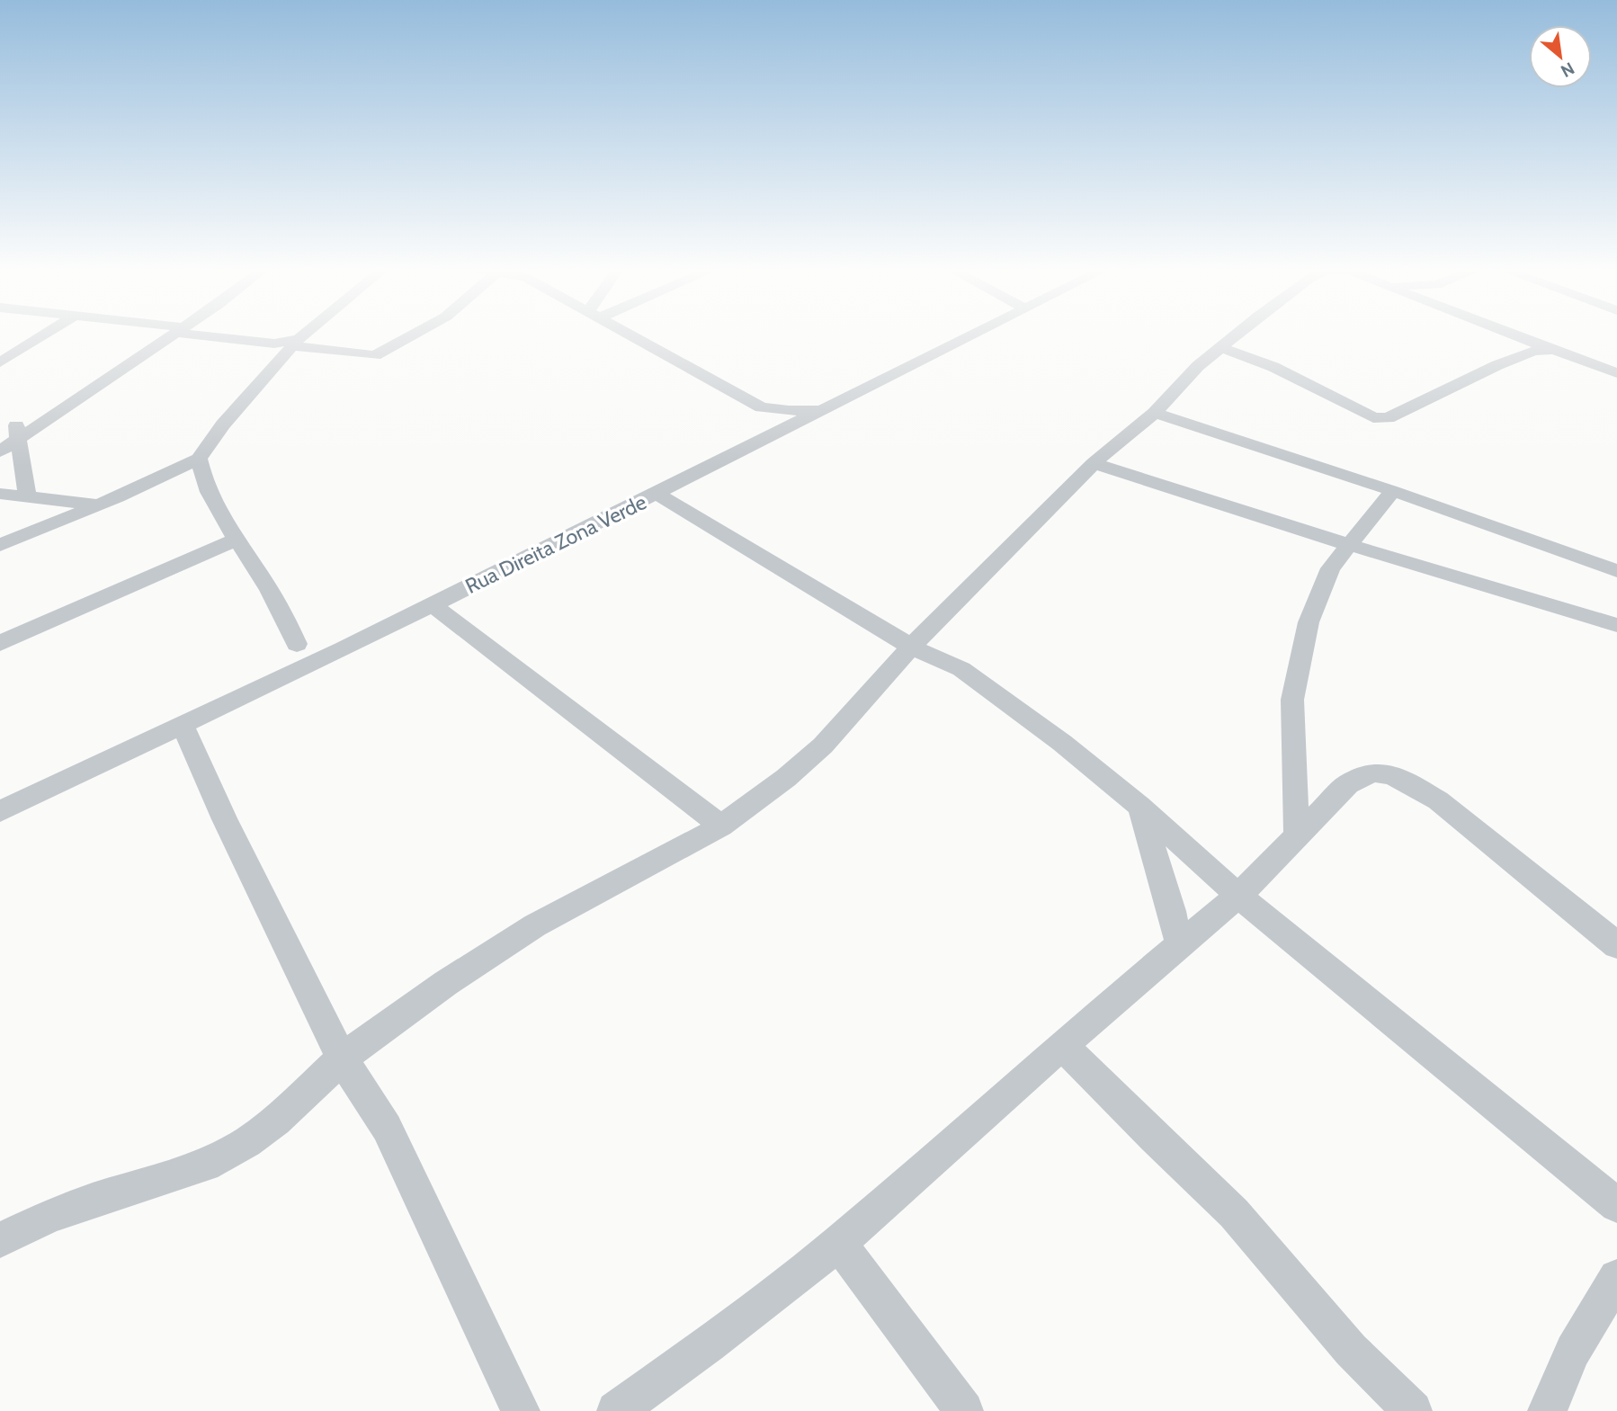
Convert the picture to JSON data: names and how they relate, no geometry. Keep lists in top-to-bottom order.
{
  "streets": {
    "street": ["Rua Direita Zona Verde"]
  },
  "north": "bottom right"
}
